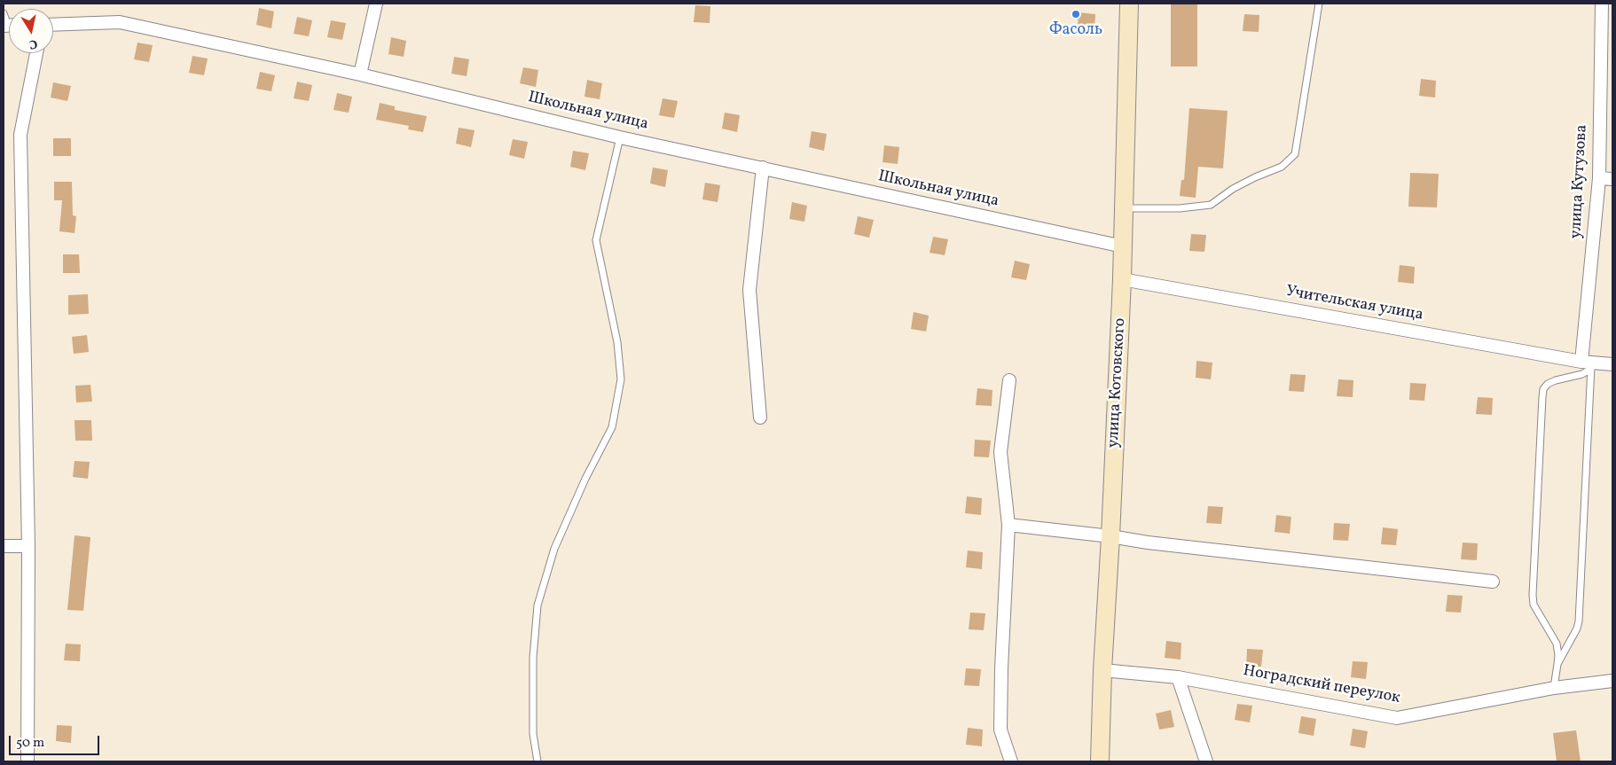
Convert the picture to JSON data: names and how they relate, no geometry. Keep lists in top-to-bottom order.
{
  "streets": {
    "main road": ["улица Котовского"],
    "street": [
      "Школьная улица",
      "улица Кутузова",
      "Учительская улица",
      "Ноградский переулок"
    ]
  },
  "crossings": [
    ["Школьная улица", "улица Котовского"],
    ["улица Кутузова", "Учительская улица"],
    ["Учительская улица", "улица Котовского"],
    ["улица Котовского", "Ноградский переулок"]
  ],
  "places": ["Фасоль"],
  "scale_bar": "50 m",
  "north": "bottom"
}
